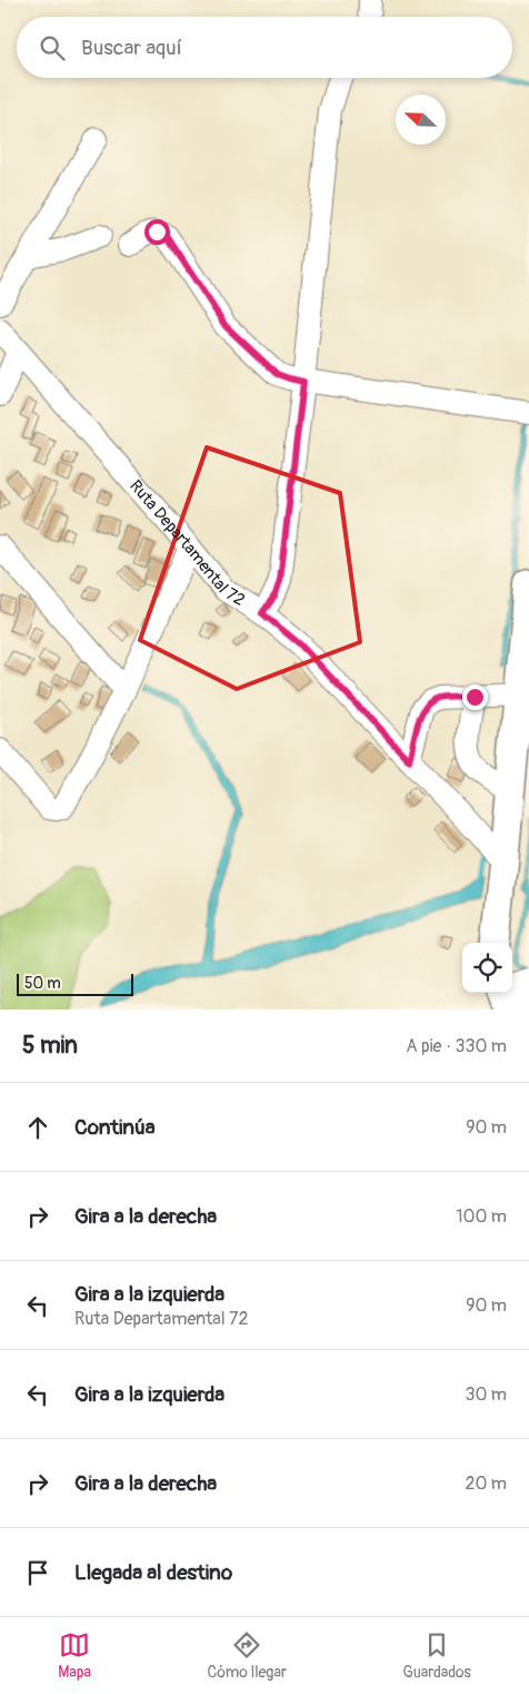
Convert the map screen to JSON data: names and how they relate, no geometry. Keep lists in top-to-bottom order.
{
  "streets": {
    "street": ["Ruta Departamental 72"]
  },
  "scale_bar": "50 m",
  "north": "top left",
  "page": {
    "search": "Buscar aquí",
    "scale": "50 m",
    "heading": ["5 min", "A pie · 330 m"],
    "list": [
      ["Continúa", "90 m"],
      ["Gira a la derecha", "100 m"],
      ["Gira a la izquierda", "Ruta Departamental 72", "90 m"],
      ["Gira a la izquierda", "30 m"],
      ["Gira a la derecha", "20 m"],
      "Llegada al destino"
    ],
    "nav": ["Mapa", "Cómo llegar", "Guardados"]
  }
}
